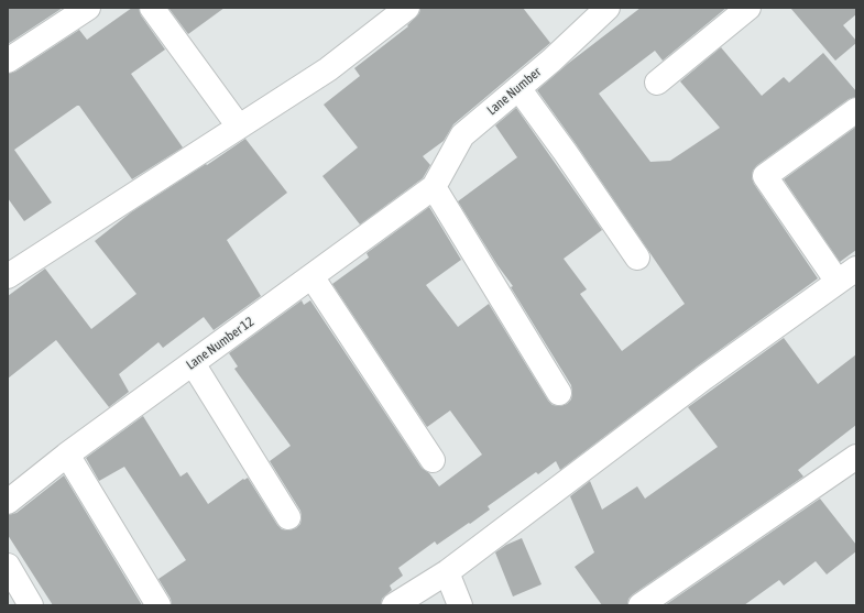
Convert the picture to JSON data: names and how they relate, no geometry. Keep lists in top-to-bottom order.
{
  "streets": {
    "street": ["Lane Number", "Lane Number 12"]
  },
  "crossings": [
    ["Lane Number", "Lane Number 12"]
  ]
}
